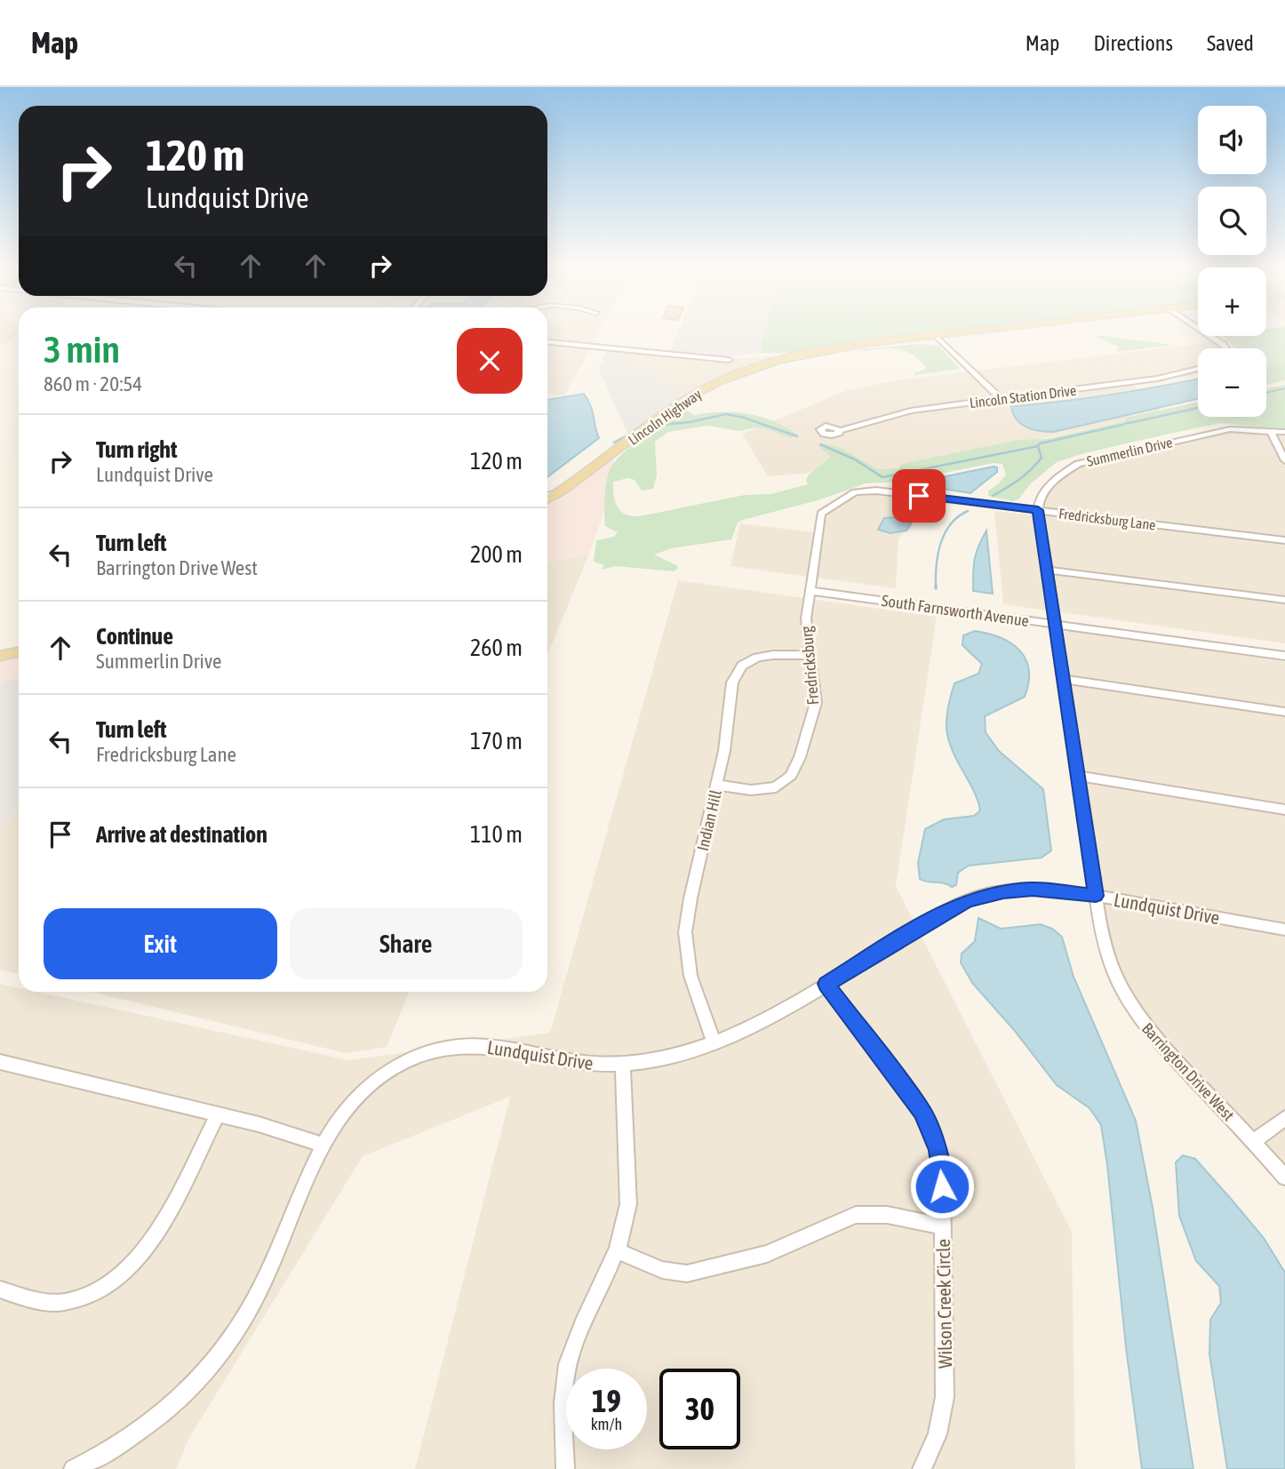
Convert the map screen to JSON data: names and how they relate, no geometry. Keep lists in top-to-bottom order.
{
  "streets": {
    "main road": ["Lincoln Highway"],
    "street": [
      "Lincoln Station Drive",
      "Summerlin Drive",
      "Fredricksburg Lane",
      "South Farnsworth Avenue",
      "Fredricksburg",
      "Indian Hill",
      "Lundquist Drive",
      "Barrington Drive West",
      "Wilson Creek Circle"
    ]
  },
  "crossings": [
    ["Summerlin Drive", "Fredricksburg Lane"],
    ["Fredricksburg Lane", "Fredricksburg"],
    ["South Farnsworth Avenue", "Fredricksburg"],
    ["South Farnsworth Avenue", "Barrington Drive West"],
    ["Fredricksburg", "Indian Hill"],
    ["Indian Hill", "Lundquist Drive"],
    ["Lundquist Drive", "Barrington Drive West"],
    ["Lundquist Drive", "Wilson Creek Circle"]
  ],
  "page": {
    "header": "Map",
    "nav": ["Map", "Directions", "Saved"],
    "map_buttons": ["+", "−"],
    "turn": ["120 m", "Lundquist Drive"],
    "heading": ["3 min", "860 m · 20:54"],
    "list": [
      {
        "name": "Turn right",
        "note": "Lundquist Drive",
        "value": "120 m"
      },
      {
        "name": "Turn left",
        "note": "Barrington Drive West",
        "value": "200 m"
      },
      {
        "name": "Continue",
        "note": "Summerlin Drive",
        "value": "260 m"
      },
      {
        "name": "Turn left",
        "note": "Fredricksburg Lane",
        "value": "170 m"
      },
      {
        "name": "Arrive at destination",
        "value": "110 m"
      }
    ],
    "buttons": ["Exit", "Share"],
    "speed": "19 km/h",
    "limit": "30"
  }
}
